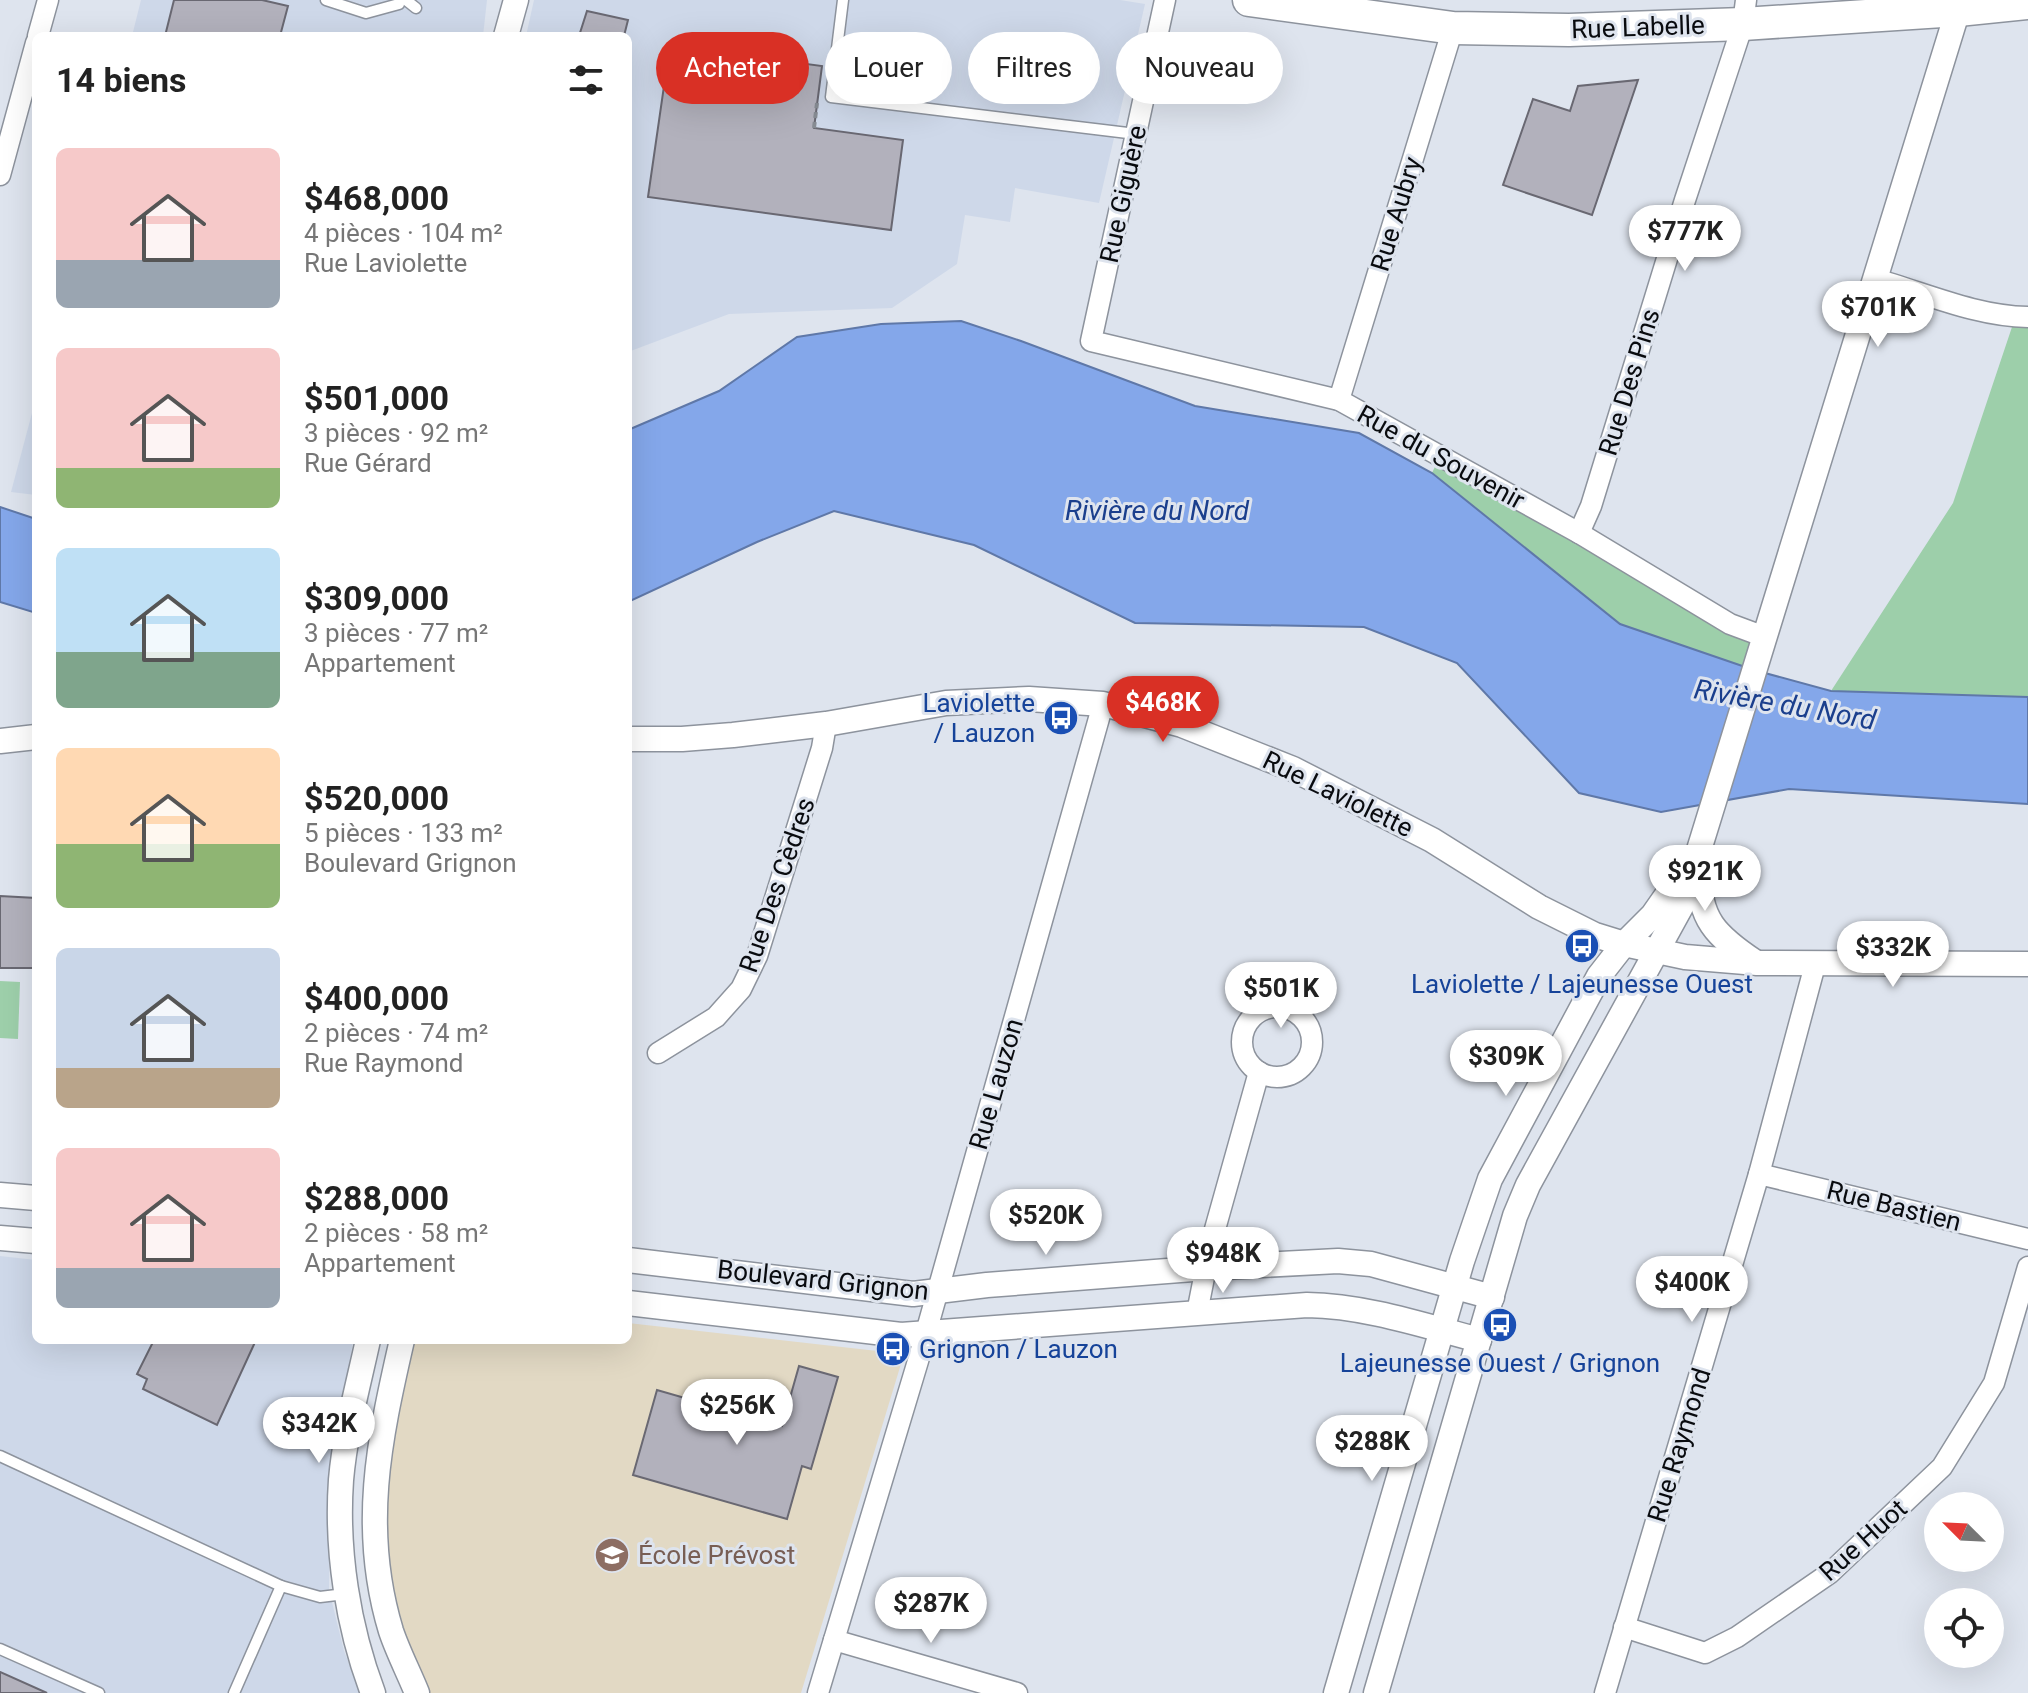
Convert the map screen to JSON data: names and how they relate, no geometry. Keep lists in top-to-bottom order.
{
  "streets": {
    "main road": ["Rue Labelle"],
    "street": [
      "Rue Giguère",
      "Rue Aubry",
      "Rue Des Pins",
      "Rue du Souvenir",
      "Rue Laviolette",
      "Rue Des Cèdres",
      "Rue Lauzon",
      "Rue Bastien",
      "Boulevard Grignon",
      "Rue Raymond",
      "Rue Huot"
    ]
  },
  "crossings": [
    ["Rue Labelle", "Rue Aubry"],
    ["Rue Labelle", "Rue Des Pins"],
    ["Rue Giguère", "Rue du Souvenir"],
    ["Rue Aubry", "Rue du Souvenir"],
    ["Rue Des Pins", "Rue du Souvenir"],
    ["Rue Laviolette", "Rue Des Cèdres"],
    ["Rue Laviolette", "Rue Lauzon"],
    ["Rue Laviolette", "Rue Raymond"],
    ["Rue Lauzon", "Boulevard Grignon"],
    ["Rue Bastien", "Rue Raymond"],
    ["Rue Raymond", "Rue Huot"]
  ],
  "water": ["Rivière du Nord"],
  "places": {
    "bus stop": [
      "Laviolette / Lauzon",
      "Laviolette / Lajeunesse Ouest",
      "Lajeunesse Ouest / Grignon",
      "Grignon / Lauzon"
    ],
    "school or university": ["École Prévost"]
  },
  "north": "top left",
  "page": {
    "chip": [
      "Acheter",
      "Louer",
      "Filtres",
      "Nouveau"
    ],
    "heading": "14 biens",
    "list": [
      {
        "name": "$468,000",
        "note": "4 pièces · 104 m² · Rue Laviolette"
      },
      {
        "name": "$501,000",
        "note": "3 pièces · 92 m² · Rue Gérard"
      },
      {
        "name": "$309,000",
        "note": "3 pièces · 77 m² · Appartement"
      },
      {
        "name": "$520,000",
        "note": "5 pièces · 133 m² · Boulevard Grignon"
      },
      {
        "name": "$400,000",
        "note": "2 pièces · 74 m² · Rue Raymond"
      },
      {
        "name": "$288,000",
        "note": "2 pièces · 58 m² · Appartement"
      }
    ],
    "price": [
      "$777K",
      "$701K",
      "$468K",
      "$921K",
      "$332K",
      "$501K",
      "$309K",
      "$520K",
      "$948K",
      "$400K",
      "$256K",
      "$342K",
      "$288K",
      "$287K"
    ]
  }
}
